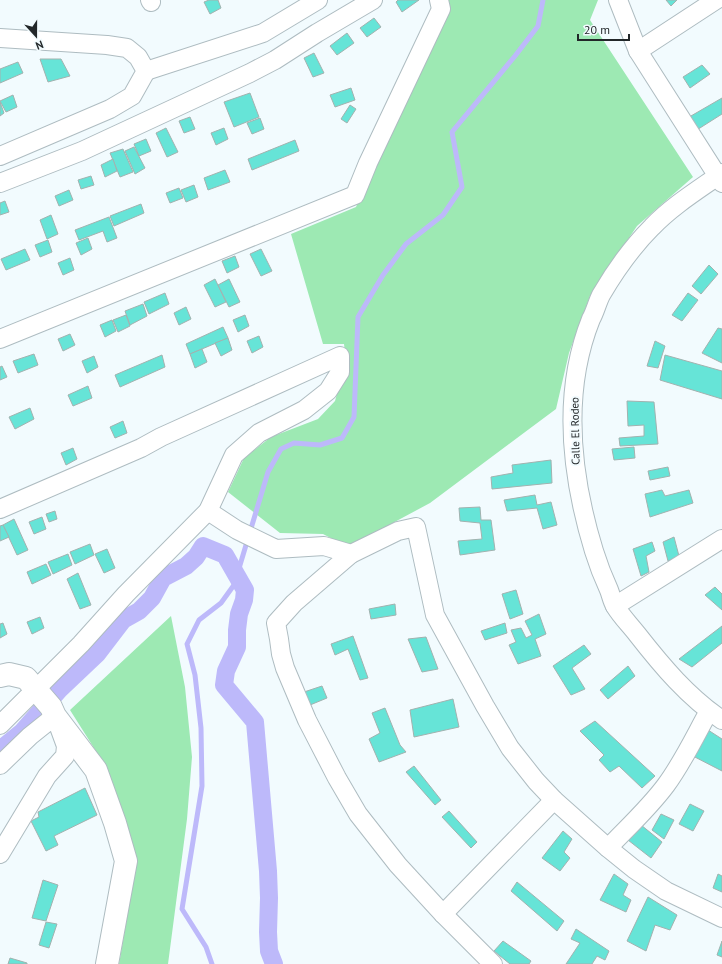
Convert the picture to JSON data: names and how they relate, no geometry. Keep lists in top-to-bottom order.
{
  "streets": {
    "street": ["Calle El Rodeo"]
  },
  "scale_bar": "20 m",
  "north": "bottom"
}
